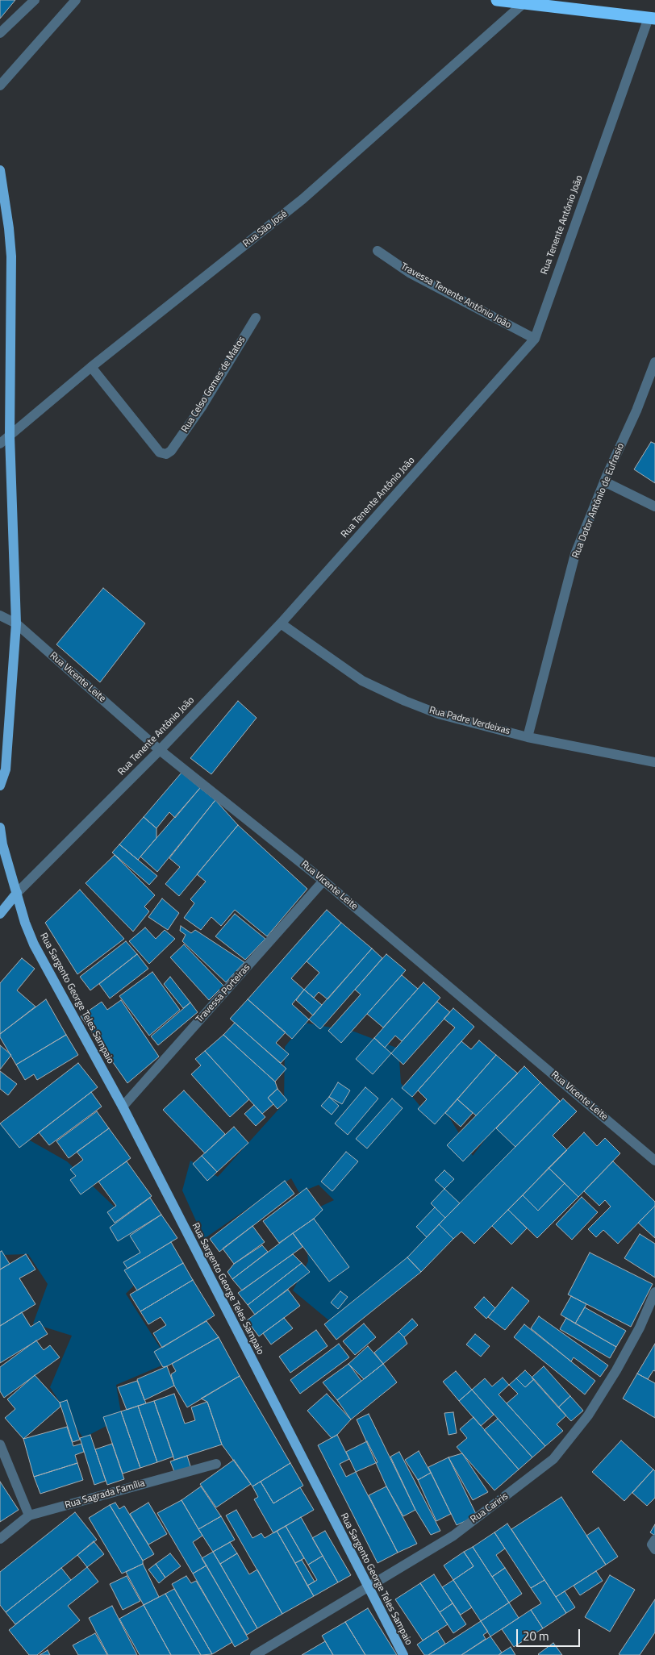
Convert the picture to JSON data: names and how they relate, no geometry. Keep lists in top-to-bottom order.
{
  "streets": {
    "main road": ["Rua Tenente Antônio João", "Rua Sargento George Teles Sampaio"],
    "street": [
      "Rua São José",
      "Travessa Tenente Antônio João",
      "Rua Celso Gomes de Matos",
      "Rua Dotor Antônio de Eufrasio",
      "Rua Vicente Leite",
      "Rua Padre Verdeixas",
      "Travessa Porteiras",
      "Rua Sagrada Família",
      "Rua Cariris"
    ]
  },
  "crossings": [
    ["Rua Tenente Antônio João", "Travessa Tenente Antônio João"],
    ["Rua Tenente Antônio João", "Rua Vicente Leite"],
    ["Rua Tenente Antônio João", "Rua Padre Verdeixas"],
    ["Rua Tenente Antônio João", "Rua Sargento George Teles Sampaio"],
    ["Rua São José", "Rua Celso Gomes de Matos"],
    ["Rua Dotor Antônio de Eufrasio", "Rua Padre Verdeixas"],
    ["Rua Vicente Leite", "Travessa Porteiras"],
    ["Travessa Porteiras", "Rua Sargento George Teles Sampaio"],
    ["Rua Sargento George Teles Sampaio", "Rua Cariris"]
  ],
  "scale_bar": "20 m"
}
